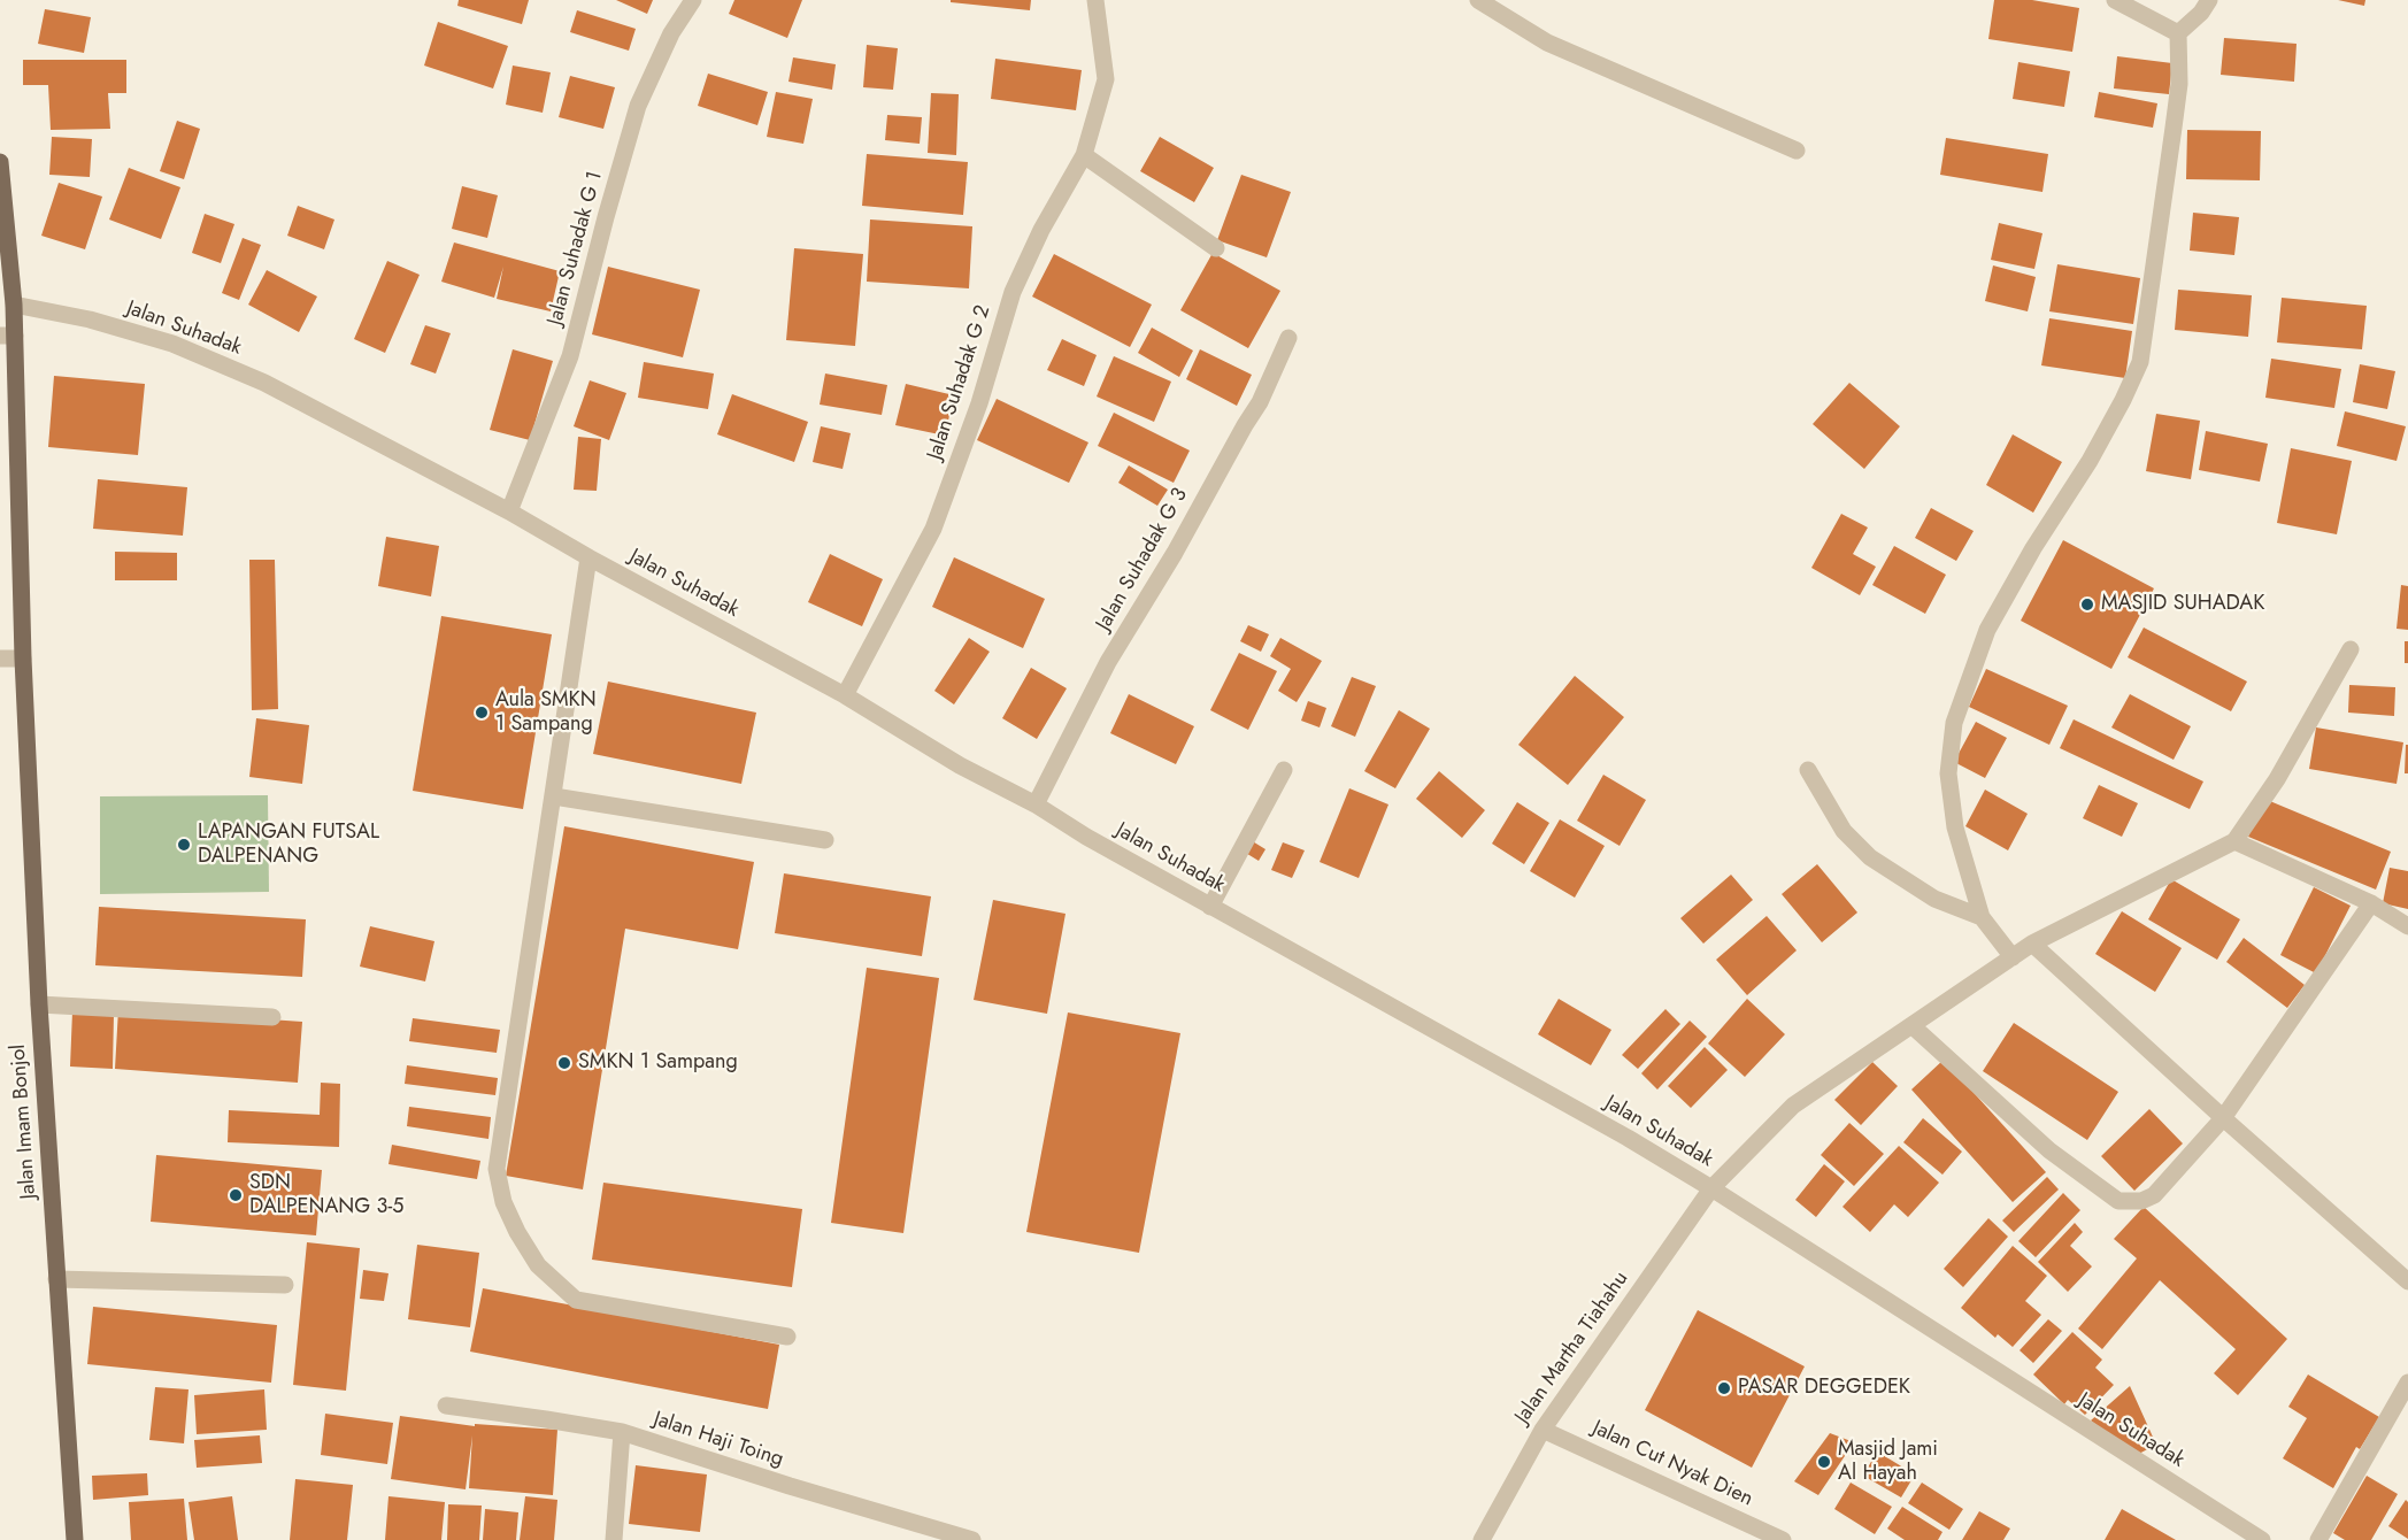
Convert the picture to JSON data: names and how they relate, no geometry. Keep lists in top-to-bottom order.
{
  "streets": {
    "main road": ["Jalan Imam Bonjol"],
    "street": [
      "Jalan Suhadak G 1",
      "Jalan Suhadak",
      "Jalan Suhadak G 2",
      "Jalan Suhadak G 3",
      "Jalan Martha Tiahahu",
      "Jalan Haji Toing",
      "Jalan Cut Nyak Dien"
    ]
  },
  "crossings": [
    ["Jalan Suhadak G 1", "Jalan Suhadak"],
    ["Jalan Suhadak", "Jalan Suhadak G 2"],
    ["Jalan Suhadak", "Jalan Suhadak G 3"],
    ["Jalan Suhadak", "Jalan Imam Bonjol"],
    ["Jalan Suhadak", "Jalan Martha Tiahahu"],
    ["Jalan Martha Tiahahu", "Jalan Cut Nyak Dien"]
  ],
  "places": [
    "MASJID SUHADAK",
    "Aula SMKN 1 Sampang",
    "LAPANGAN FUTSAL DALPENANG",
    "SMKN 1 Sampang",
    "SDN DALPENANG 3-5",
    "PASAR DEGGEDEK",
    "Masjid Jami Al Hayah"
  ]
}
